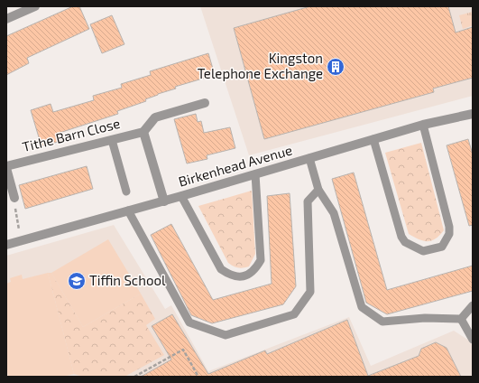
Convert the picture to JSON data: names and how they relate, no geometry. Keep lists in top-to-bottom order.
{
  "streets": {
    "street": ["Tithe Barn Close", "Birkenhead Avenue"]
  },
  "places": {
    "building": ["Kingston Telephone Exchange"],
    "school or university": ["Tiffin School"]
  }
}
